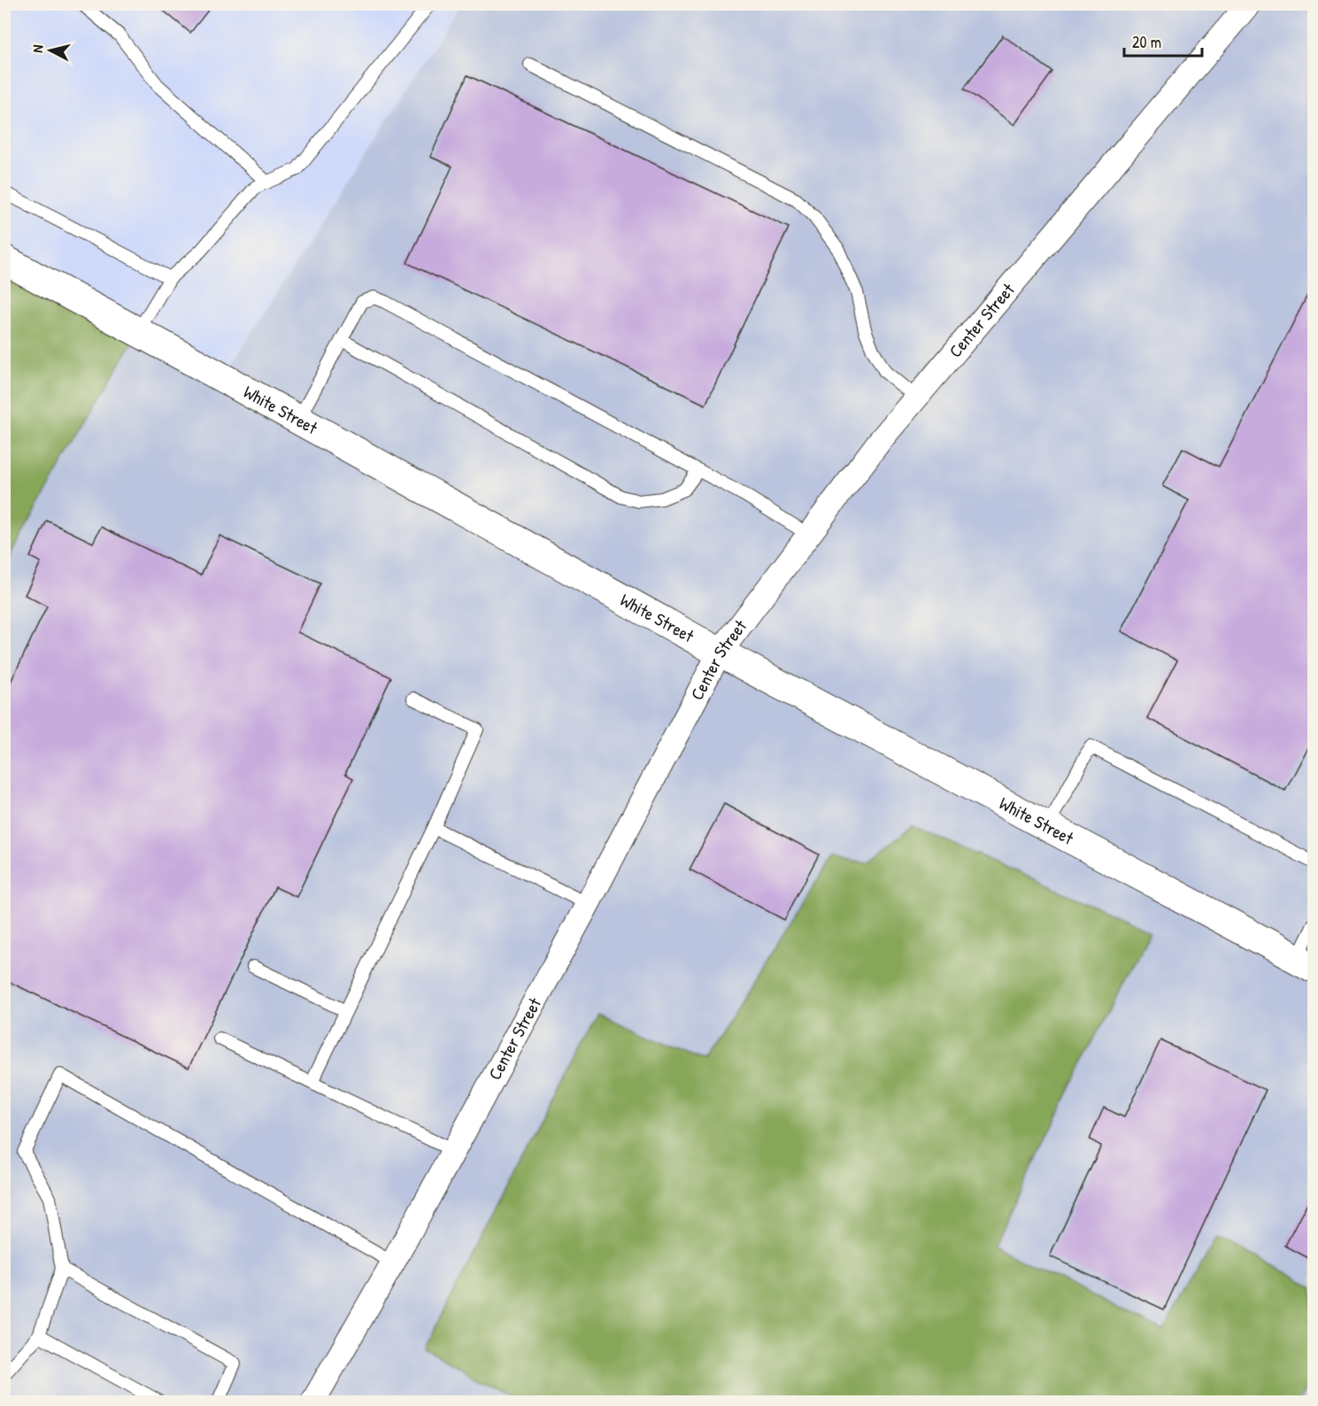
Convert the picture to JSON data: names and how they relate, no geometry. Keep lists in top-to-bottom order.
{
  "streets": {
    "street": ["Center Street", "White Street"]
  },
  "crossings": [
    ["Center Street", "White Street"]
  ],
  "scale_bar": "20 m",
  "north": "left"
}
